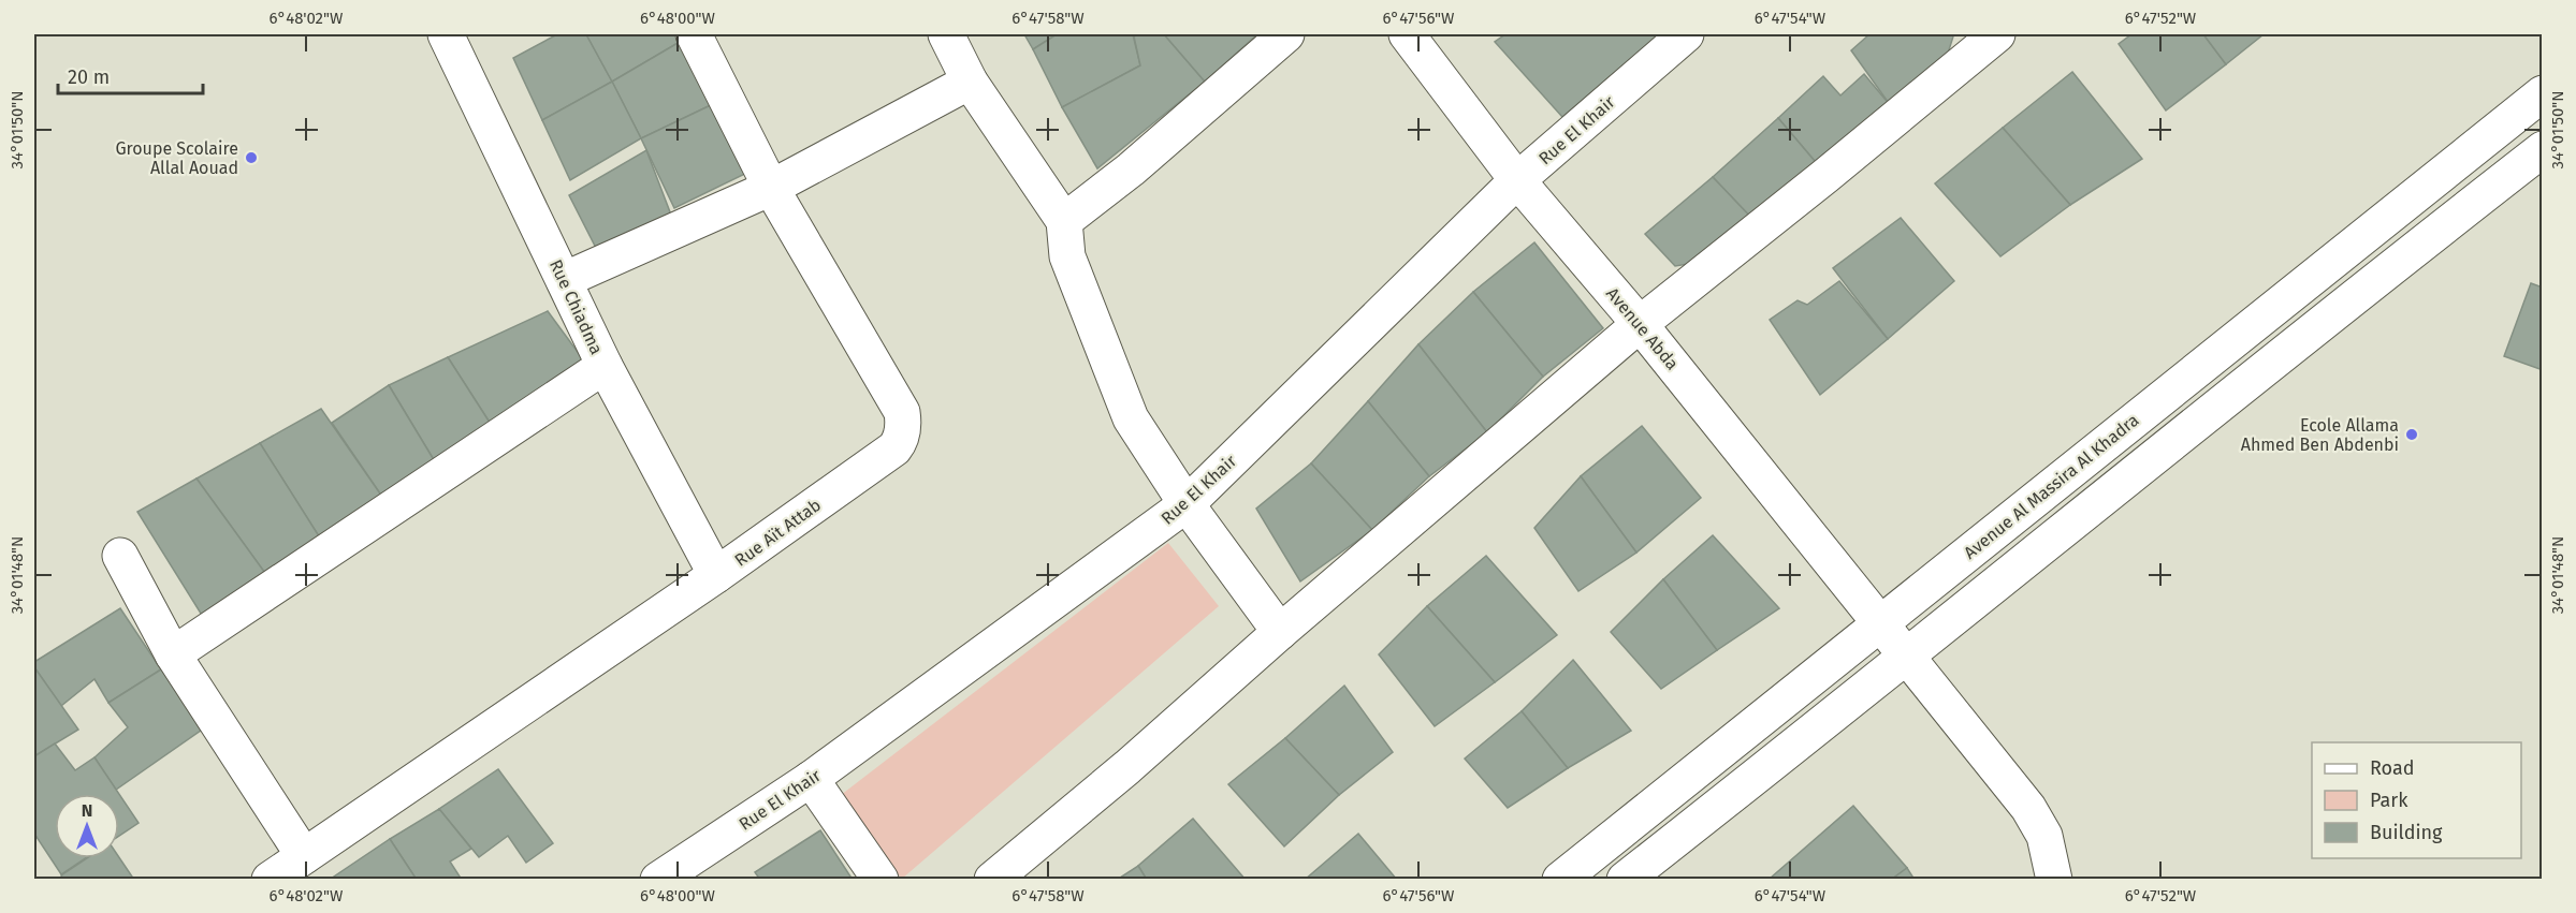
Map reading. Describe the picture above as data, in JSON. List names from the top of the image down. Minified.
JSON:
{"streets":{"street":["Rue El Khair","Rue Chiadma","Avenue Abda","Avenue Al Massira Al Khadra","Rue Aït Attab"]},"crossings":[["Rue El Khair","Avenue Abda"],["Rue Chiadma","Rue Aït Attab"],["Avenue Abda","Avenue Al Massira Al Khadra"]],"places":["Groupe Scolaire Allal Aouad","Ecole Allama Ahmed Ben Abdenbi"],"legend":["Road","Park","Building"],"scale_bar":"20 m","north":"top","coordinates":["6°48'02\"W","6°48'00\"W","6°47'58\"W","6°47'56\"W","6°47'54\"W","6°47'52\"W","34°01'50\"N","34°01'48\"N"]}
